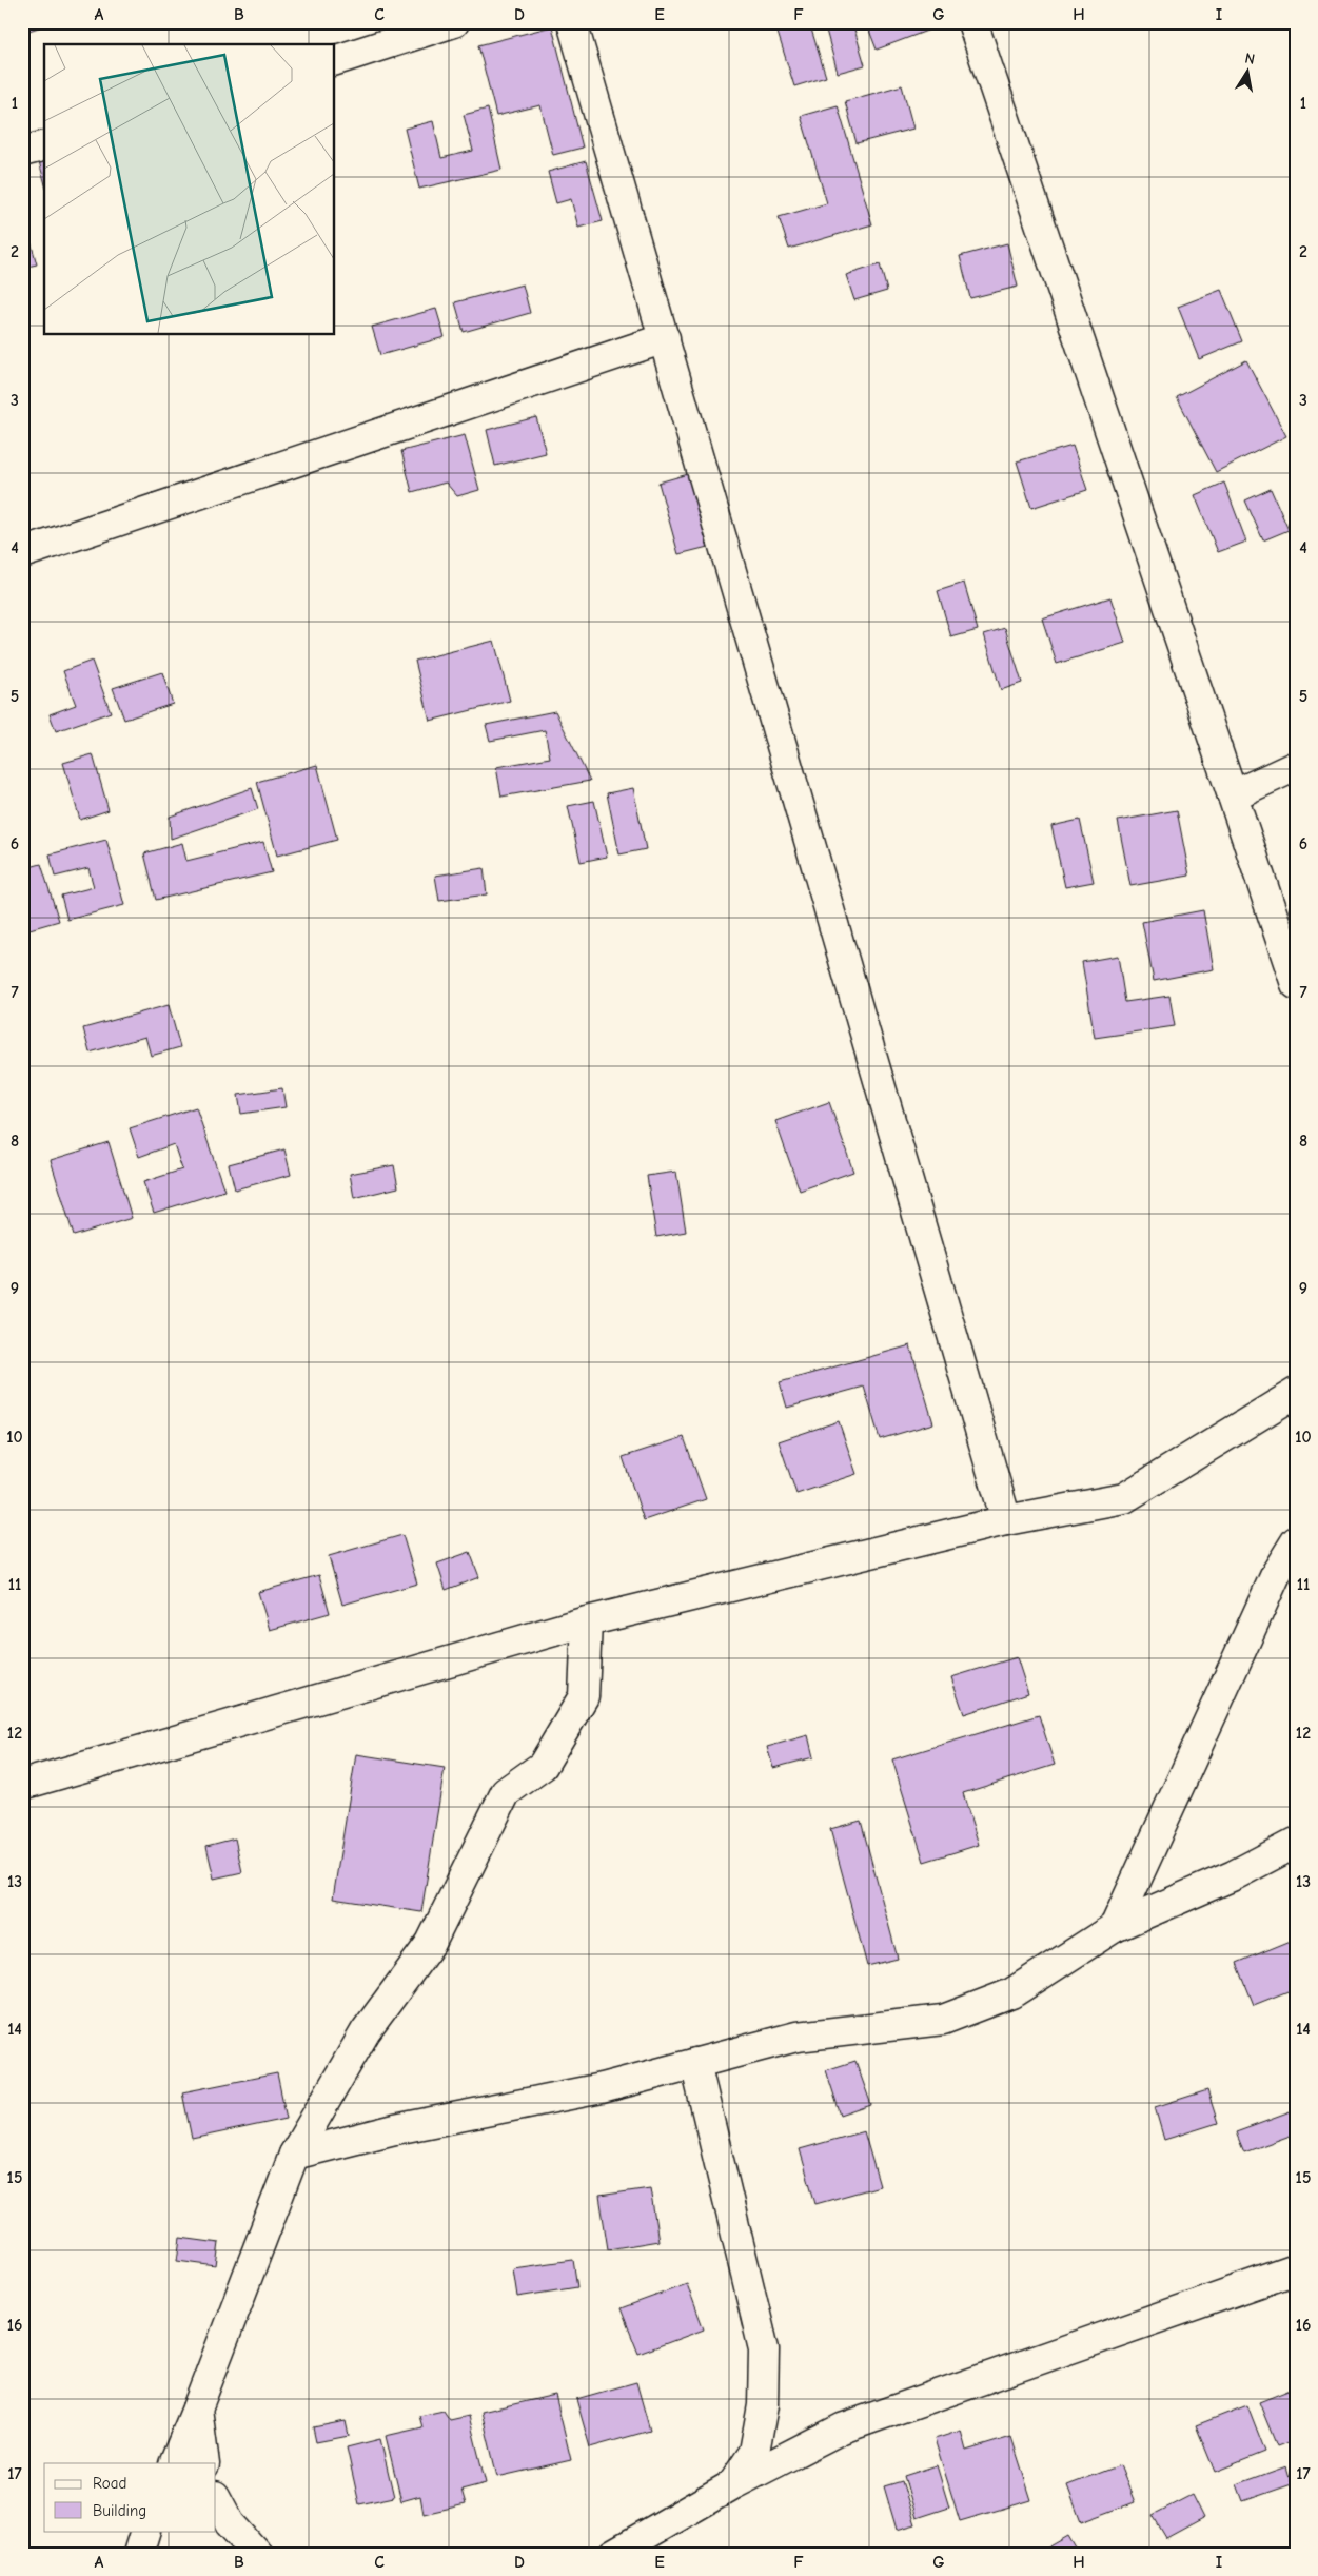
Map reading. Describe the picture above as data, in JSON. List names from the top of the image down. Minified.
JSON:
{"legend":["Road","Building"],"north":"top","grid":{"columns":["A","B","C","D","E","F","G","H","I"],"rows":["1","2","3","4","5","6","7","8","9","10","11","12","13","14","15","16","17"]}}
